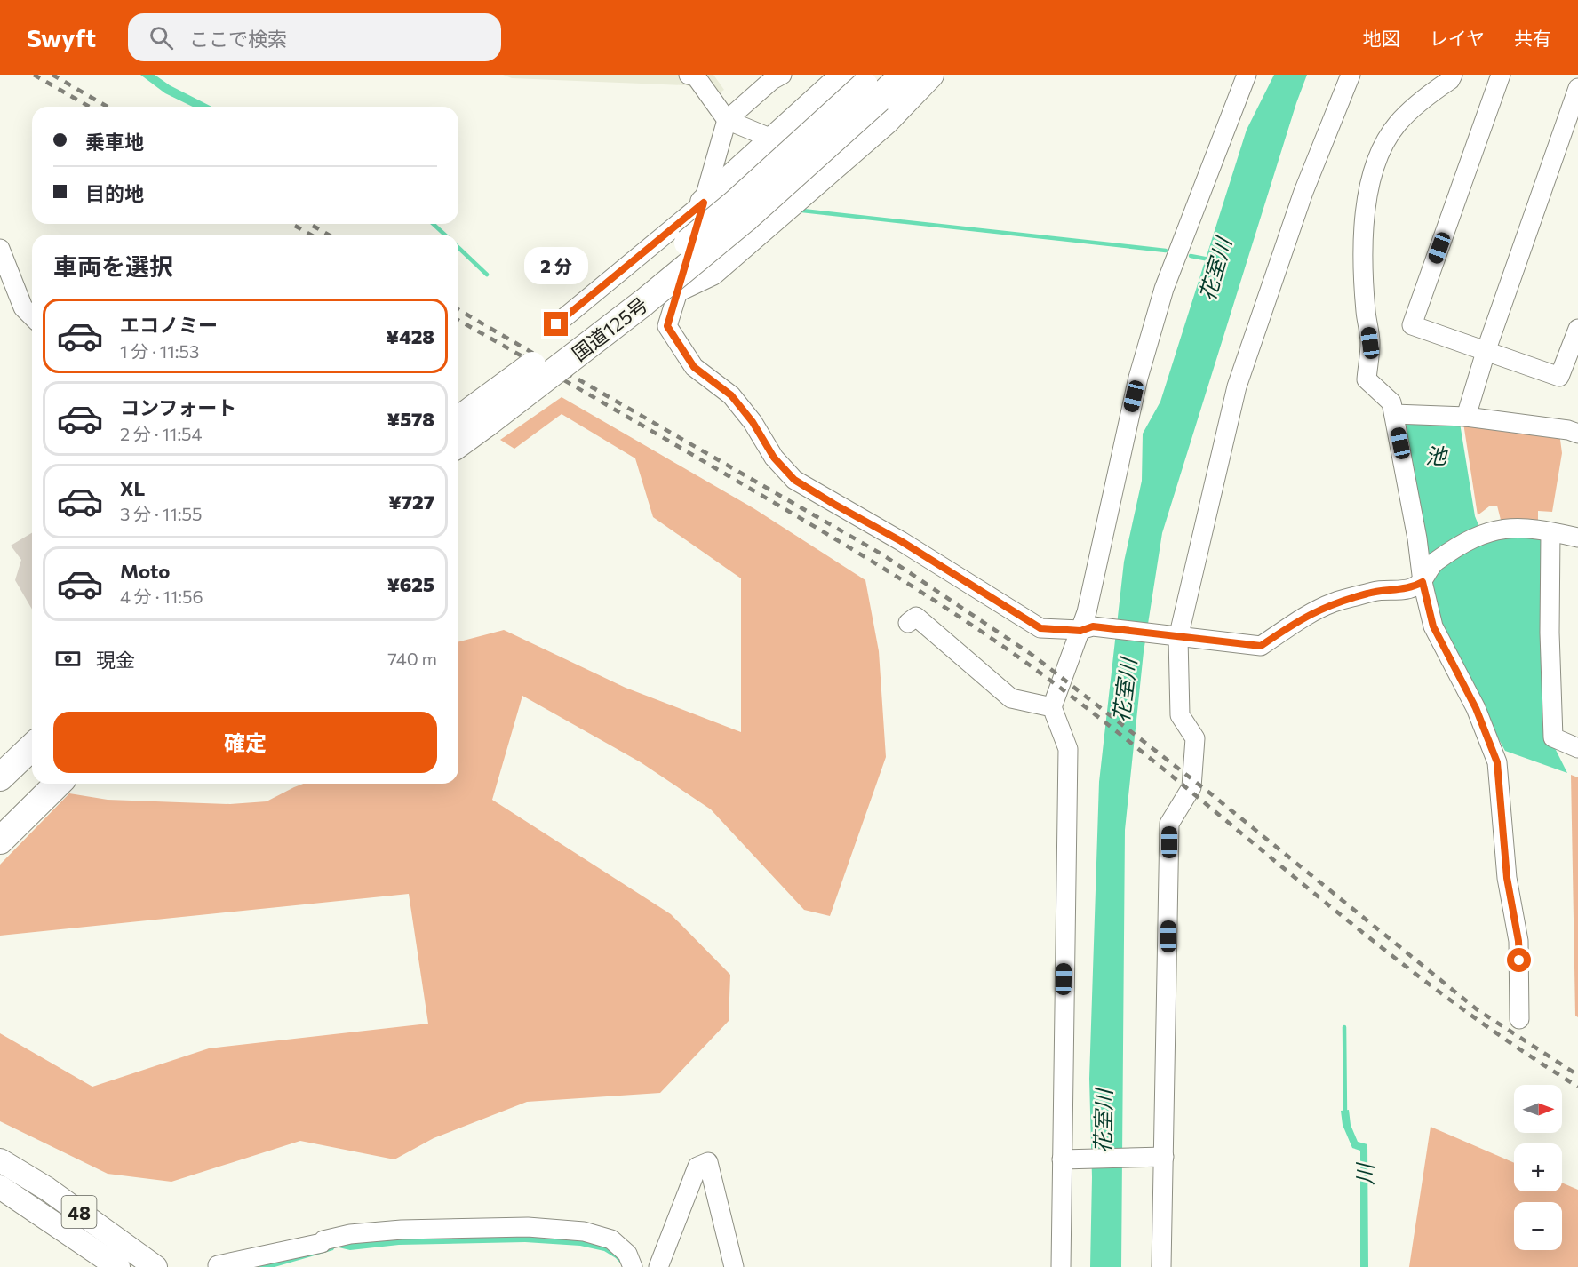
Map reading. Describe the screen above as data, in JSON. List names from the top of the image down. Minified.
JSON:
{"streets":{"highway":["国道125号"],"main road":["48"]},"water":["花室川","池","川"],"north":"right","page":{"header":"Swyft","search":"ここで検索","nav":["地図","レイヤ","共有"],"banner":["乗車地","目的地"],"heading":"車両を選択","bubble":"2 分","list":[{"name":"エコノミー","note":"1 分 · 11:53","value":"¥428"},{"name":"コンフォート","note":"2 分 · 11:54","value":"¥578"},{"name":"XL","note":"3 分 · 11:55","value":"¥727"},{"name":"Moto","note":"4 分 · 11:56","value":"¥625"}],"pay":["現金","740 m"],"buttons":"確定","map_buttons":["+","−"]}}
